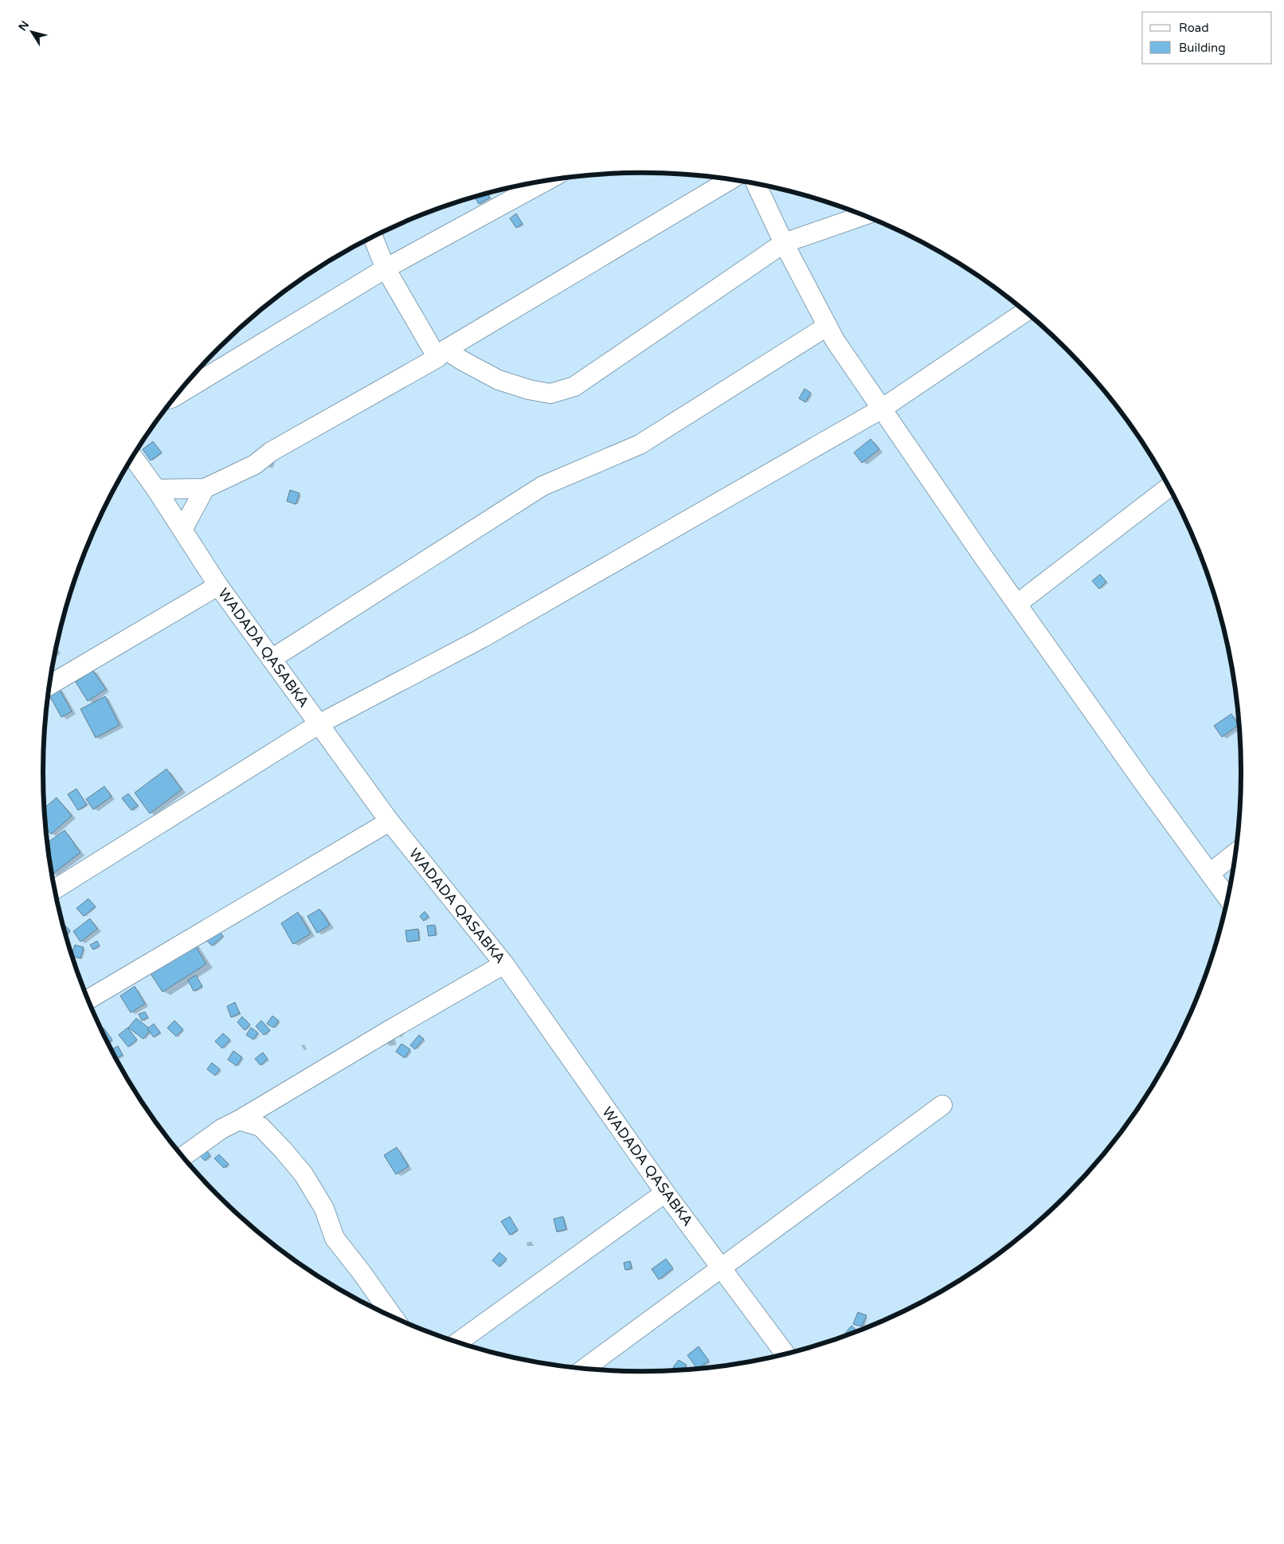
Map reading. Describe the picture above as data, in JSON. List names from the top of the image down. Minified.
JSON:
{"streets":{"street":["WADADA QASABKA"]},"legend":["Road","Building"],"north":"top left"}
